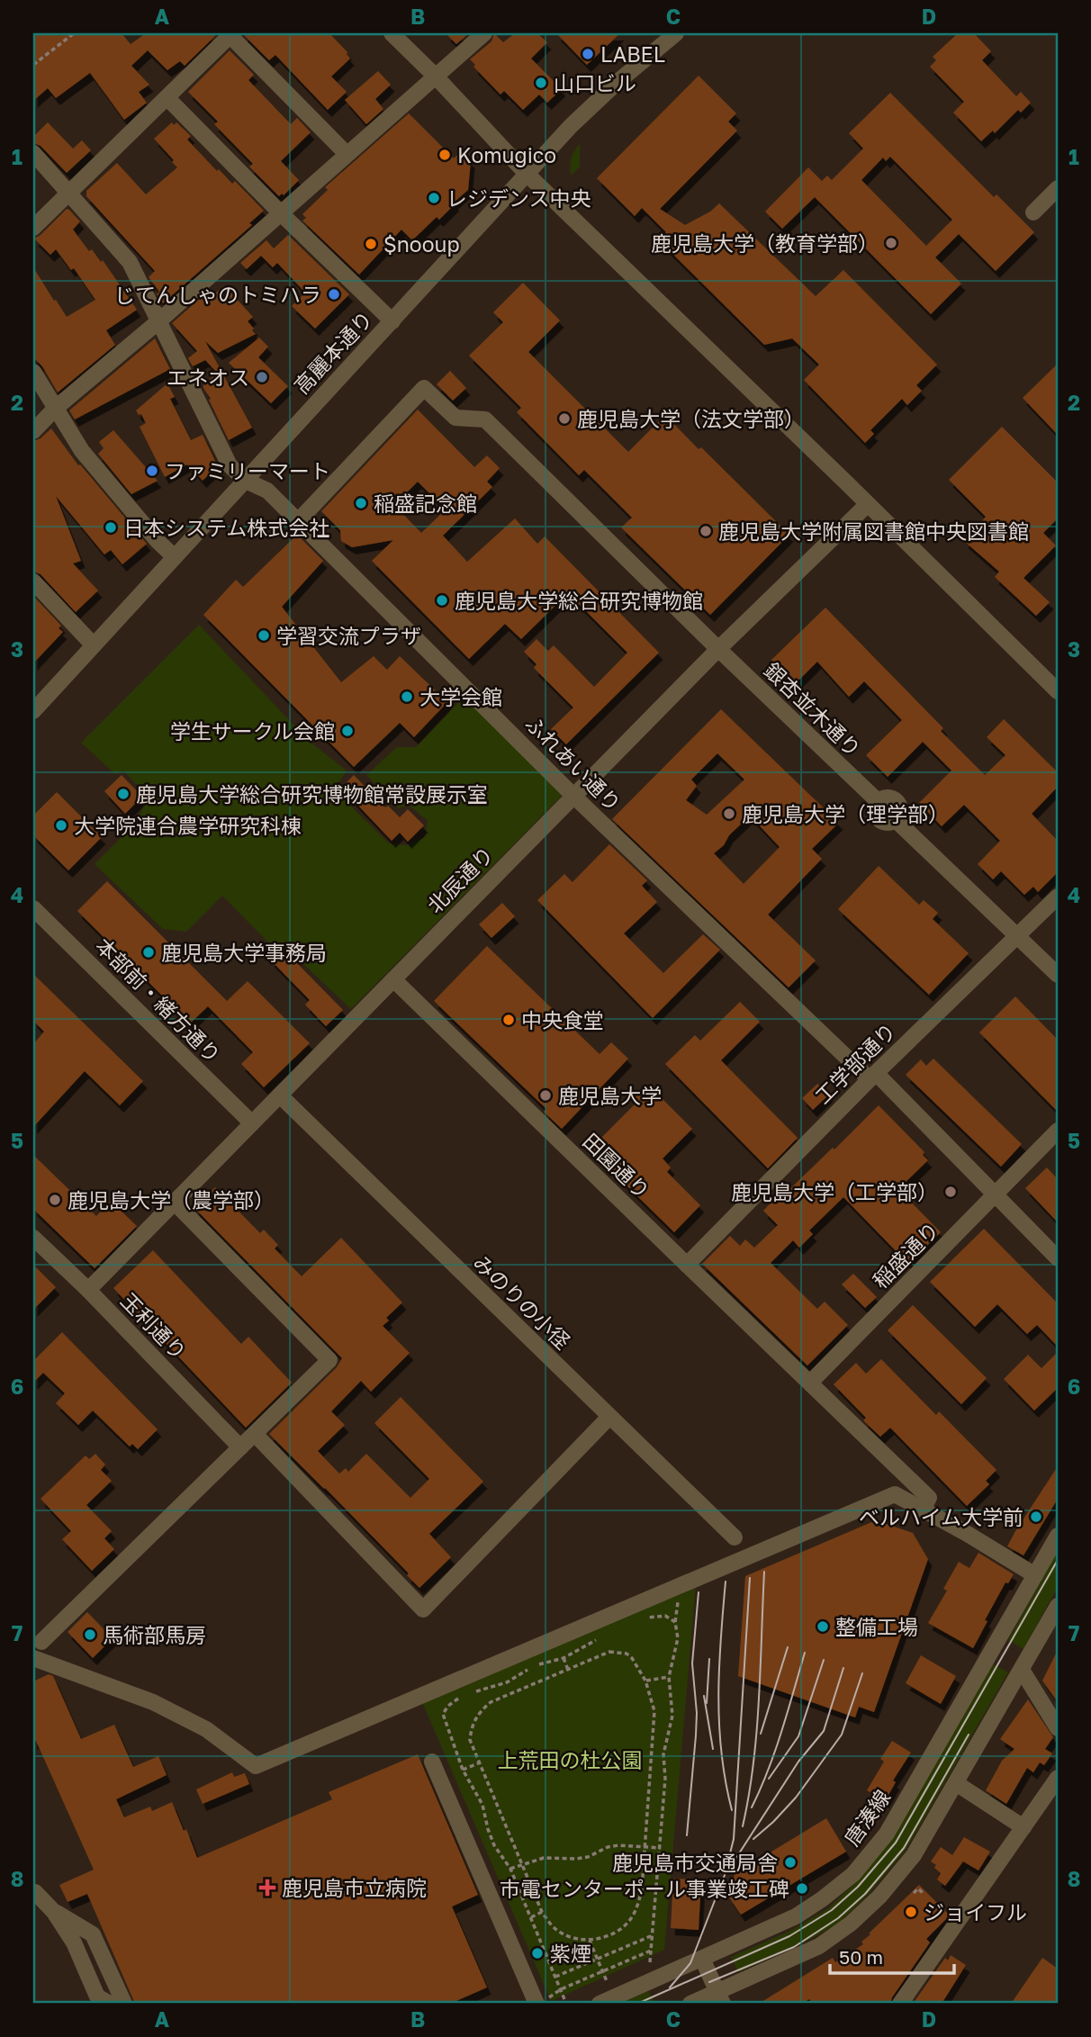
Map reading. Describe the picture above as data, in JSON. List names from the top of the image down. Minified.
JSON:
{"streets":{"street":["高麗本通り","銀杏並木通り","ふれあい通り","北辰通り","本部前・緒方通り","工学部通り","田園通り","稲盛通り","みのりの小径","玉利通り","唐湊線"]},"crossings":[["高麗本通り","ふれあい通り"],["銀杏並木通り","ふれあい通り"],["銀杏並木通り","北辰通り"],["銀杏並木通り","工学部通り"],["ふれあい通り","北辰通り"],["ふれあい通り","工学部通り"],["ふれあい通り","稲盛通り"],["北辰通り","本部前・緒方通り"],["北辰通り","田園通り"],["北辰通り","みのりの小径"],["北辰通り","玉利通り"],["工学部通り","田園通り"],["田園通り","稲盛通り"]],"parks":["上荒田の杜公園"],"places":{"other":["LABEL","山口ビル","Komugico","レジデンス中央","鹿児島大学（教育学部）","$nooup","じてんしゃのトミハラ","エネオス","鹿児島大学（法文学部）","ファミリーマート","稲盛記念館","日本システム株式会社","鹿児島大学附属図書館中央図書館","鹿児島大学総合研究博物館","学習交流プラザ","大学会館","学生サークル会館","鹿児島大学総合研究博物館常設展示室","鹿児島大学（理学部）","大学院連合農学研究科棟","鹿児島大学事務局","中央食堂","鹿児島大学","鹿児島大学（工学部）","鹿児島大学（農学部）","ベルハイム大学前","整備工場","馬術部馬房","鹿児島市交通局舎","市電センターポール事業竣工碑","ジョイフル","紫煙"],"health":["鹿児島市立病院"]},"scale_bar":"50 m","grid":{"columns":["A","B","C","D"],"rows":["1","2","3","4","5","6","7","8"]}}
